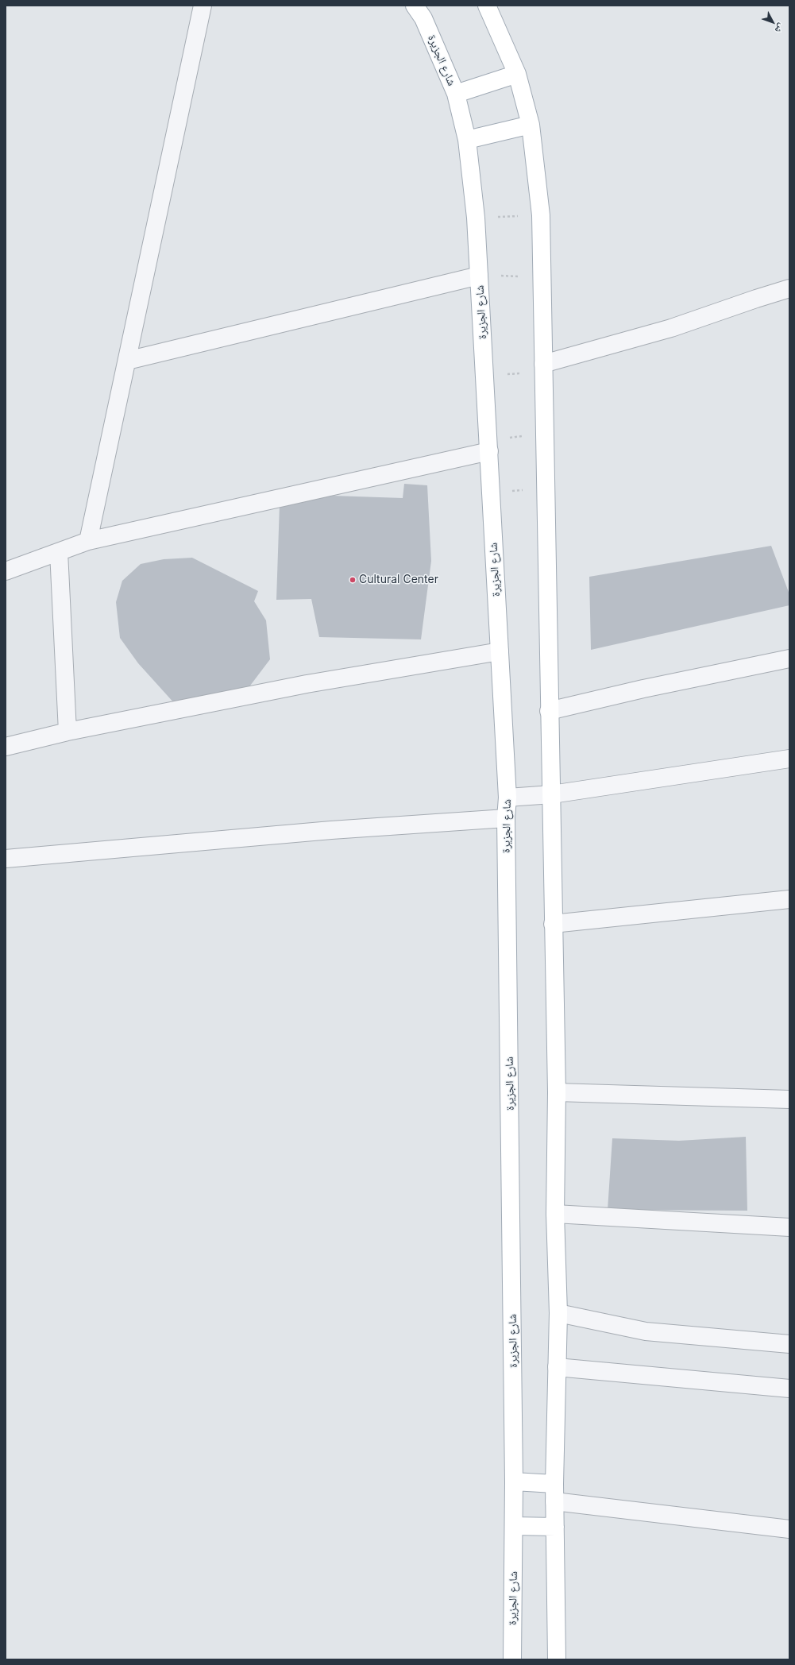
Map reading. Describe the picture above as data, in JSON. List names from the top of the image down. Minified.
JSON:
{"streets":{"main road":["شارع الجزيرة"]},"places":["Cultural Center"],"north":"bottom right"}
